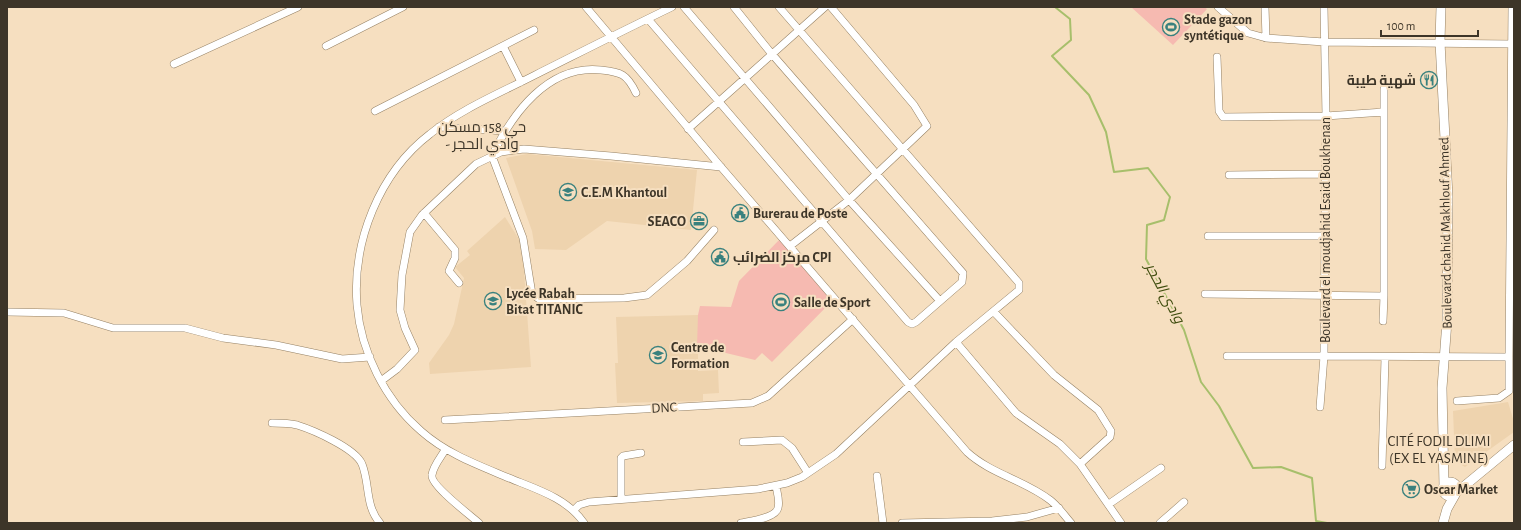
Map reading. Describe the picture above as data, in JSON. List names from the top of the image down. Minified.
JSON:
{"streets":{"main road":["Boulevard chahid Makhlouf Ahmed"],"street":["Boulevard el moudjahid Esaid Boukhenan","DNC"]},"crossings":[["Boulevard el moudjahid Esaid Boukhenan","Boulevard chahid Makhlouf Ahmed"]],"districts":["حي 158 مسكن - وادي الحجر","CITÉ FODIL DLIMI (EX EL YASMINE)"],"water":["وادي الحجر"],"places":{"sports":["Stade gazon syntétique","Salle de Sport"],"restaurant":["شهية طيبة"],"school or university":["C.E.M Khantoul","Lycée Rabah Bitat TITANIC","Centre de Formation"],"public building":["Burerau de Poste","مركز الضرائب CPI"],"office":["SEACO"],"supermarket":["Oscar Market"]},"scale_bar":"100 m"}
